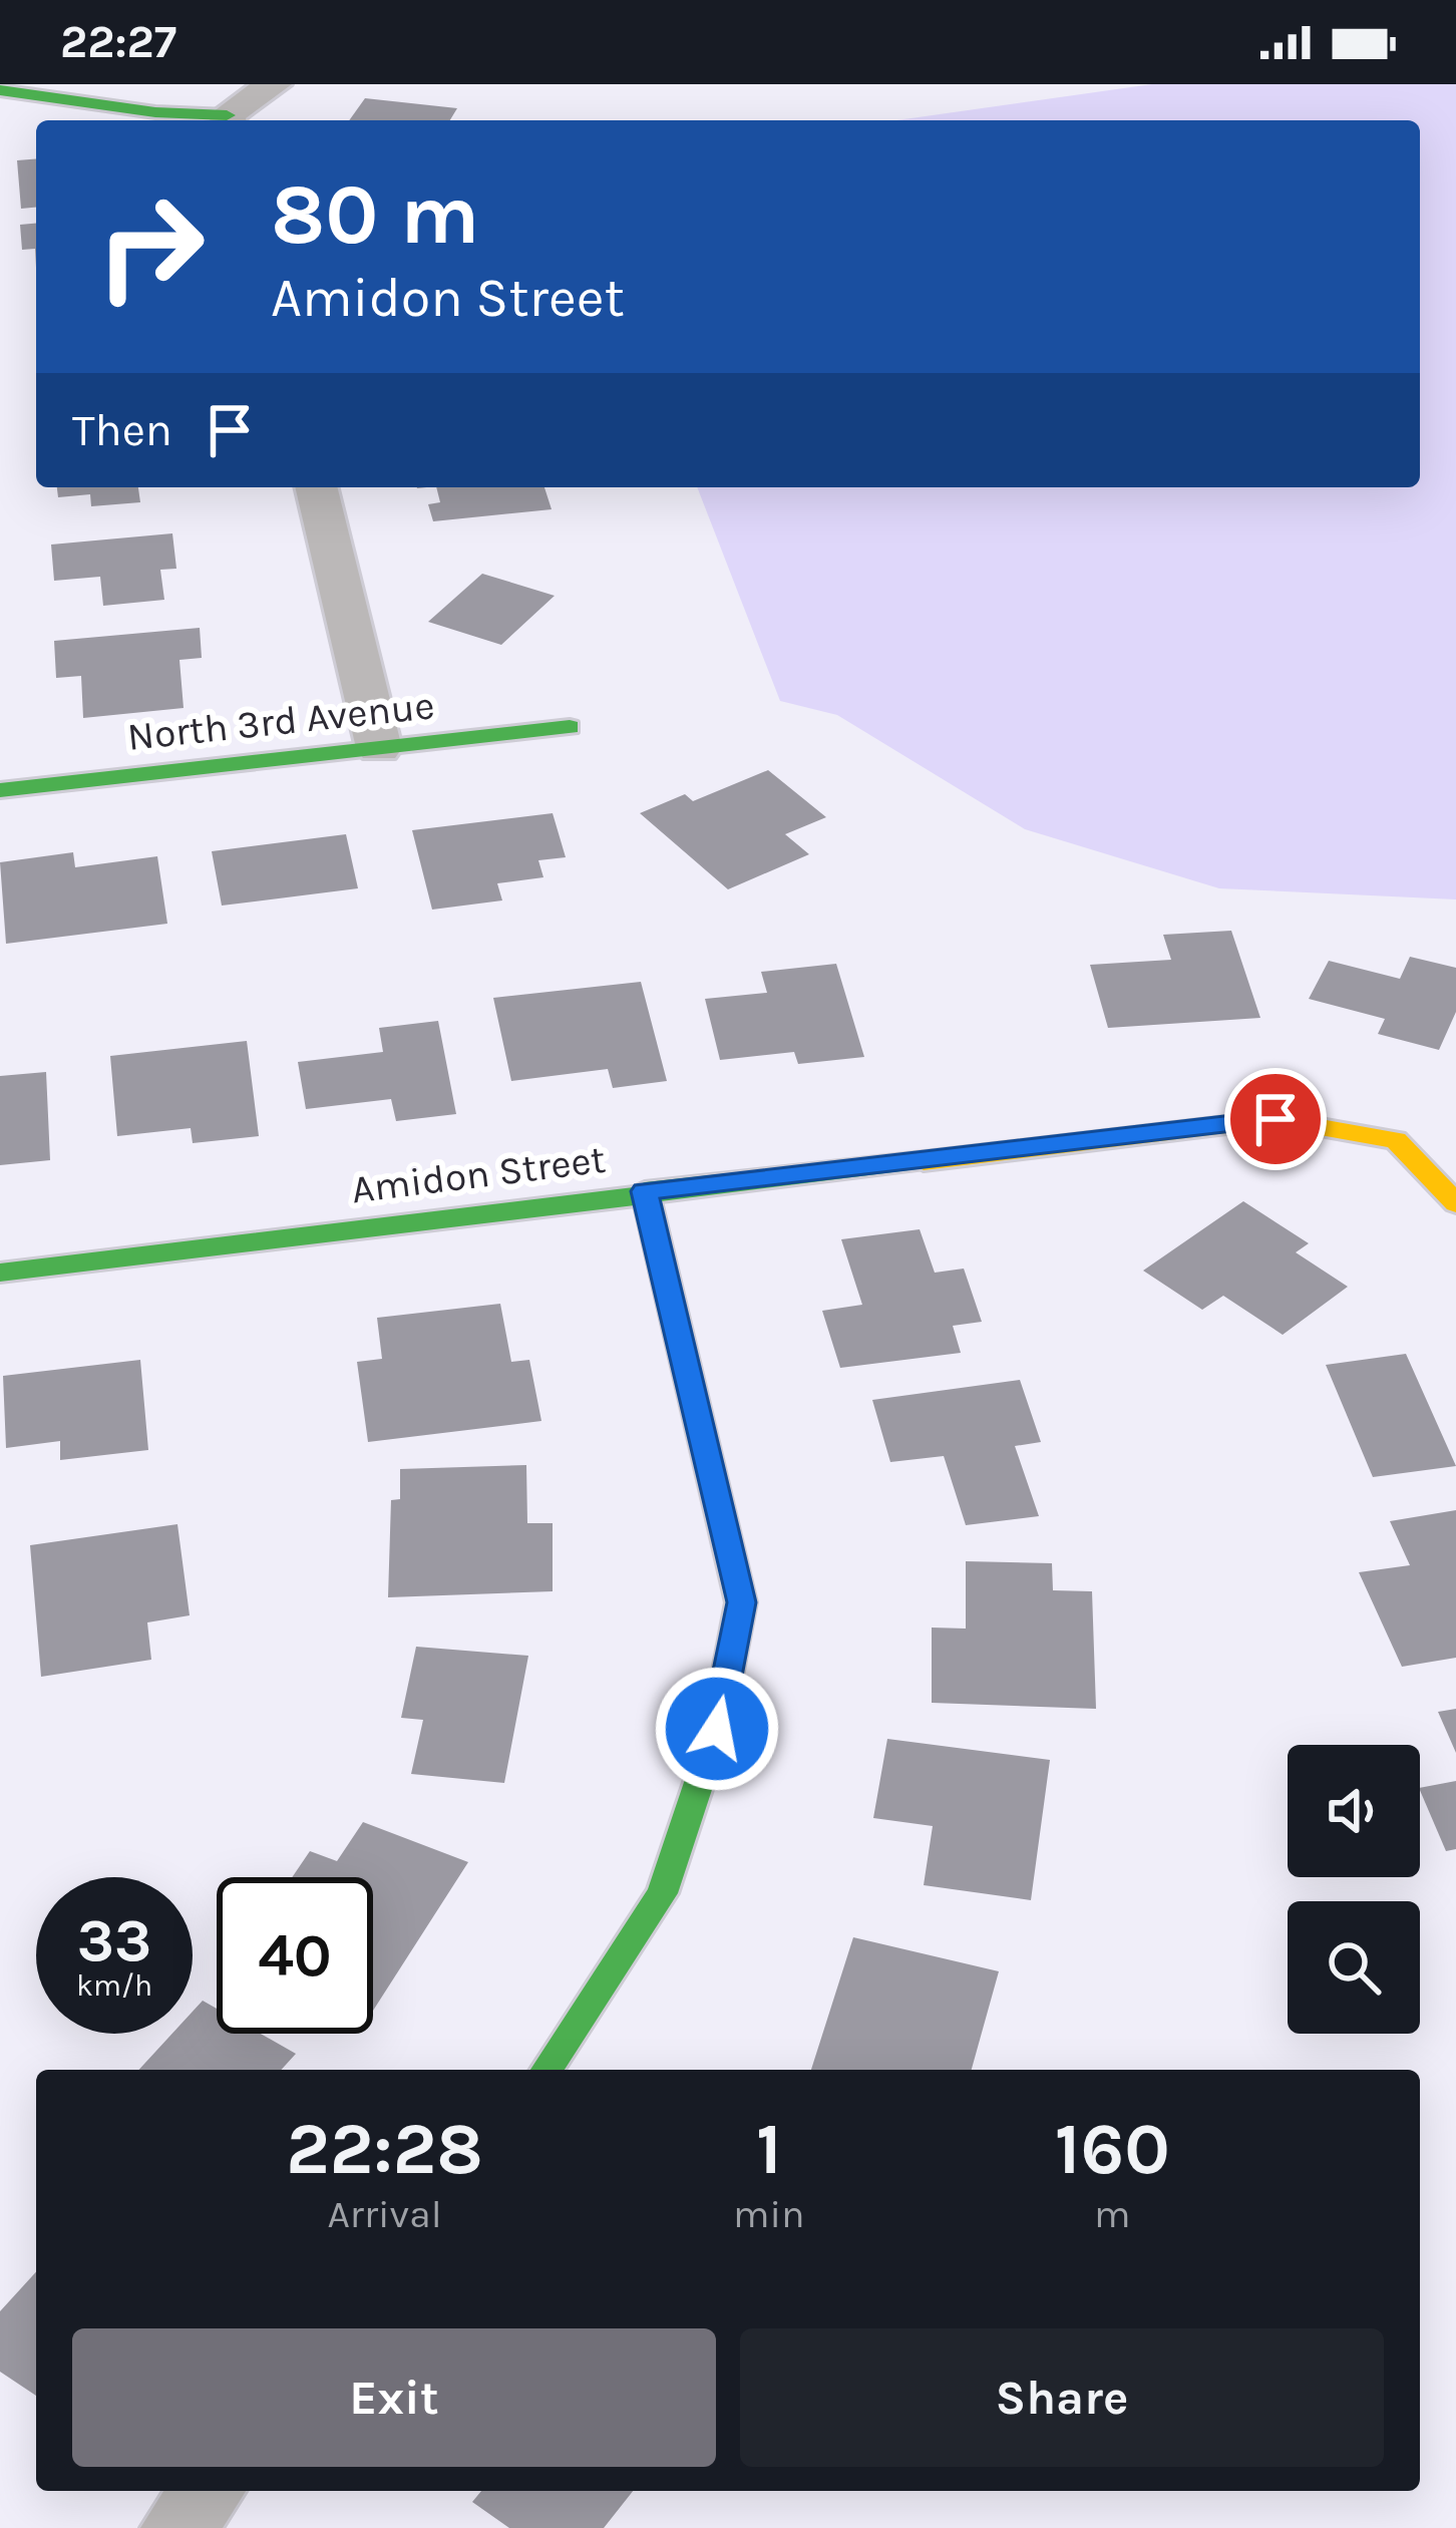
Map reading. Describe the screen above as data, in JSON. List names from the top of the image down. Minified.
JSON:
{"streets":{"street":["North 3rd Avenue","Amidon Street"]},"page":{"status":"22:27","turn":["80 m","Amidon Street"],"then":"Then","speed":"33 km/h","limit":"40","eta":["22:28","Arrival","1","min","160","m"],"buttons":["Exit","Share"]}}
